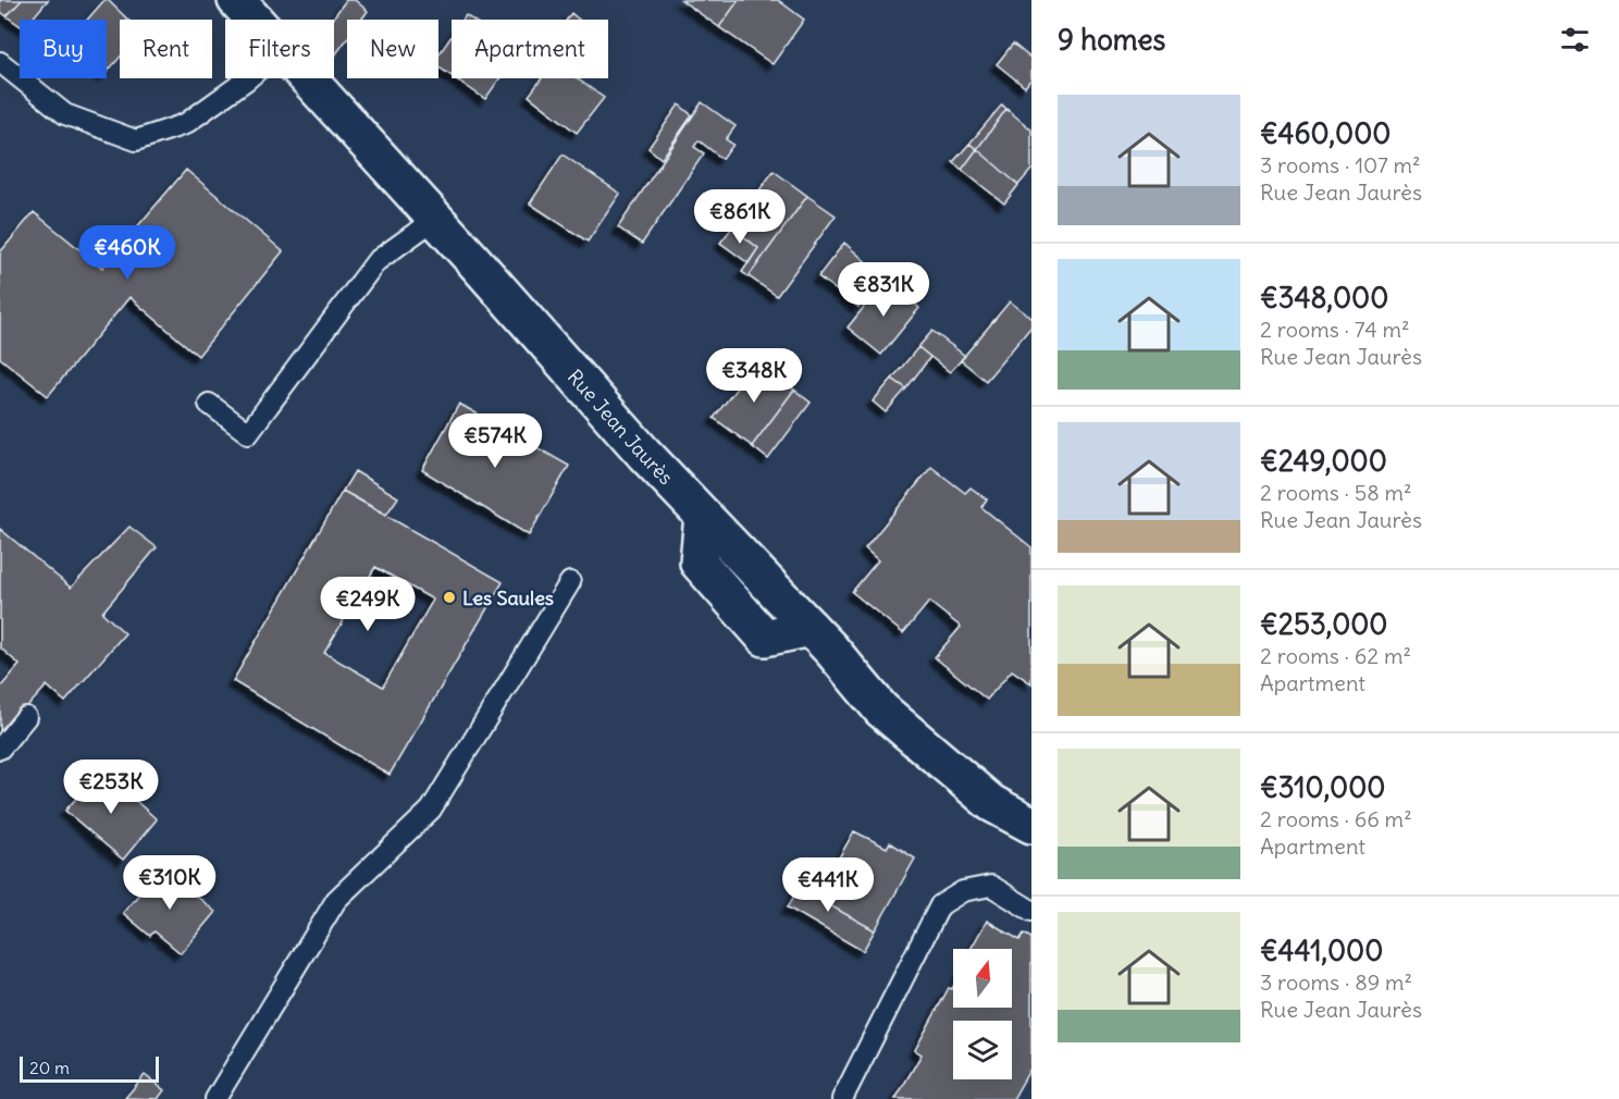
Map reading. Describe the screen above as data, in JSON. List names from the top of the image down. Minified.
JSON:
{"streets":{"main road":["Rue Jean Jaurès"]},"places":["Les Saules"],"scale_bar":"20 m","north":"top","page":{"heading":"9 homes","chip":["Buy","Rent","Filters","New","Apartment"],"list":[{"name":"€460,000","note":"3 rooms · 107 m² · Rue Jean Jaurès"},{"name":"€348,000","note":"2 rooms · 74 m² · Rue Jean Jaurès"},{"name":"€249,000","note":"2 rooms · 58 m² · Rue Jean Jaurès"},{"name":"€253,000","note":"2 rooms · 62 m² · Apartment"},{"name":"€310,000","note":"2 rooms · 66 m² · Apartment"},{"name":"€441,000","note":"3 rooms · 89 m² · Rue Jean Jaurès"}],"price":["€861K","€460K","€831K","€348K","€574K","€249K","€253K","€310K","€441K"],"scale":"20 m"}}
